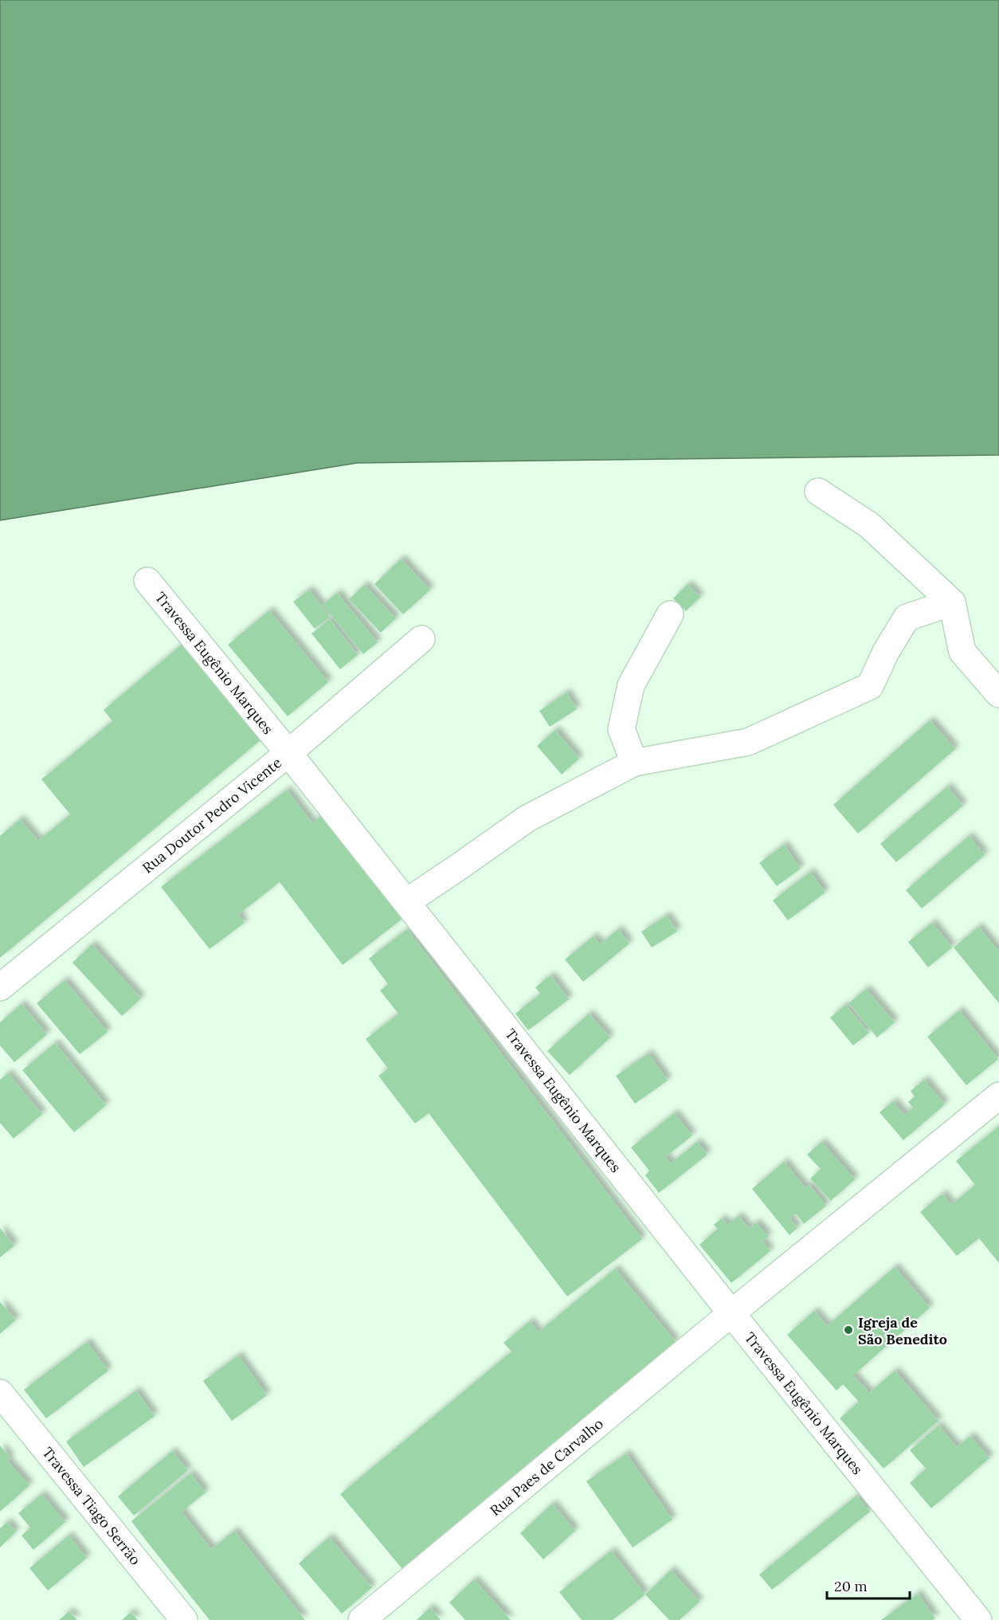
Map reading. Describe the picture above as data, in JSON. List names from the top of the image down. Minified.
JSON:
{"streets":{"street":["Travessa Eugênio Marques","Rua Doutor Pedro Vicente","Rua Paes de Carvalho","Travessa Tiago Serrão"]},"crossings":[["Travessa Eugênio Marques","Rua Doutor Pedro Vicente"],["Travessa Eugênio Marques","Rua Paes de Carvalho"]],"places":["Igreja de São Benedito"],"scale_bar":"20 m"}
